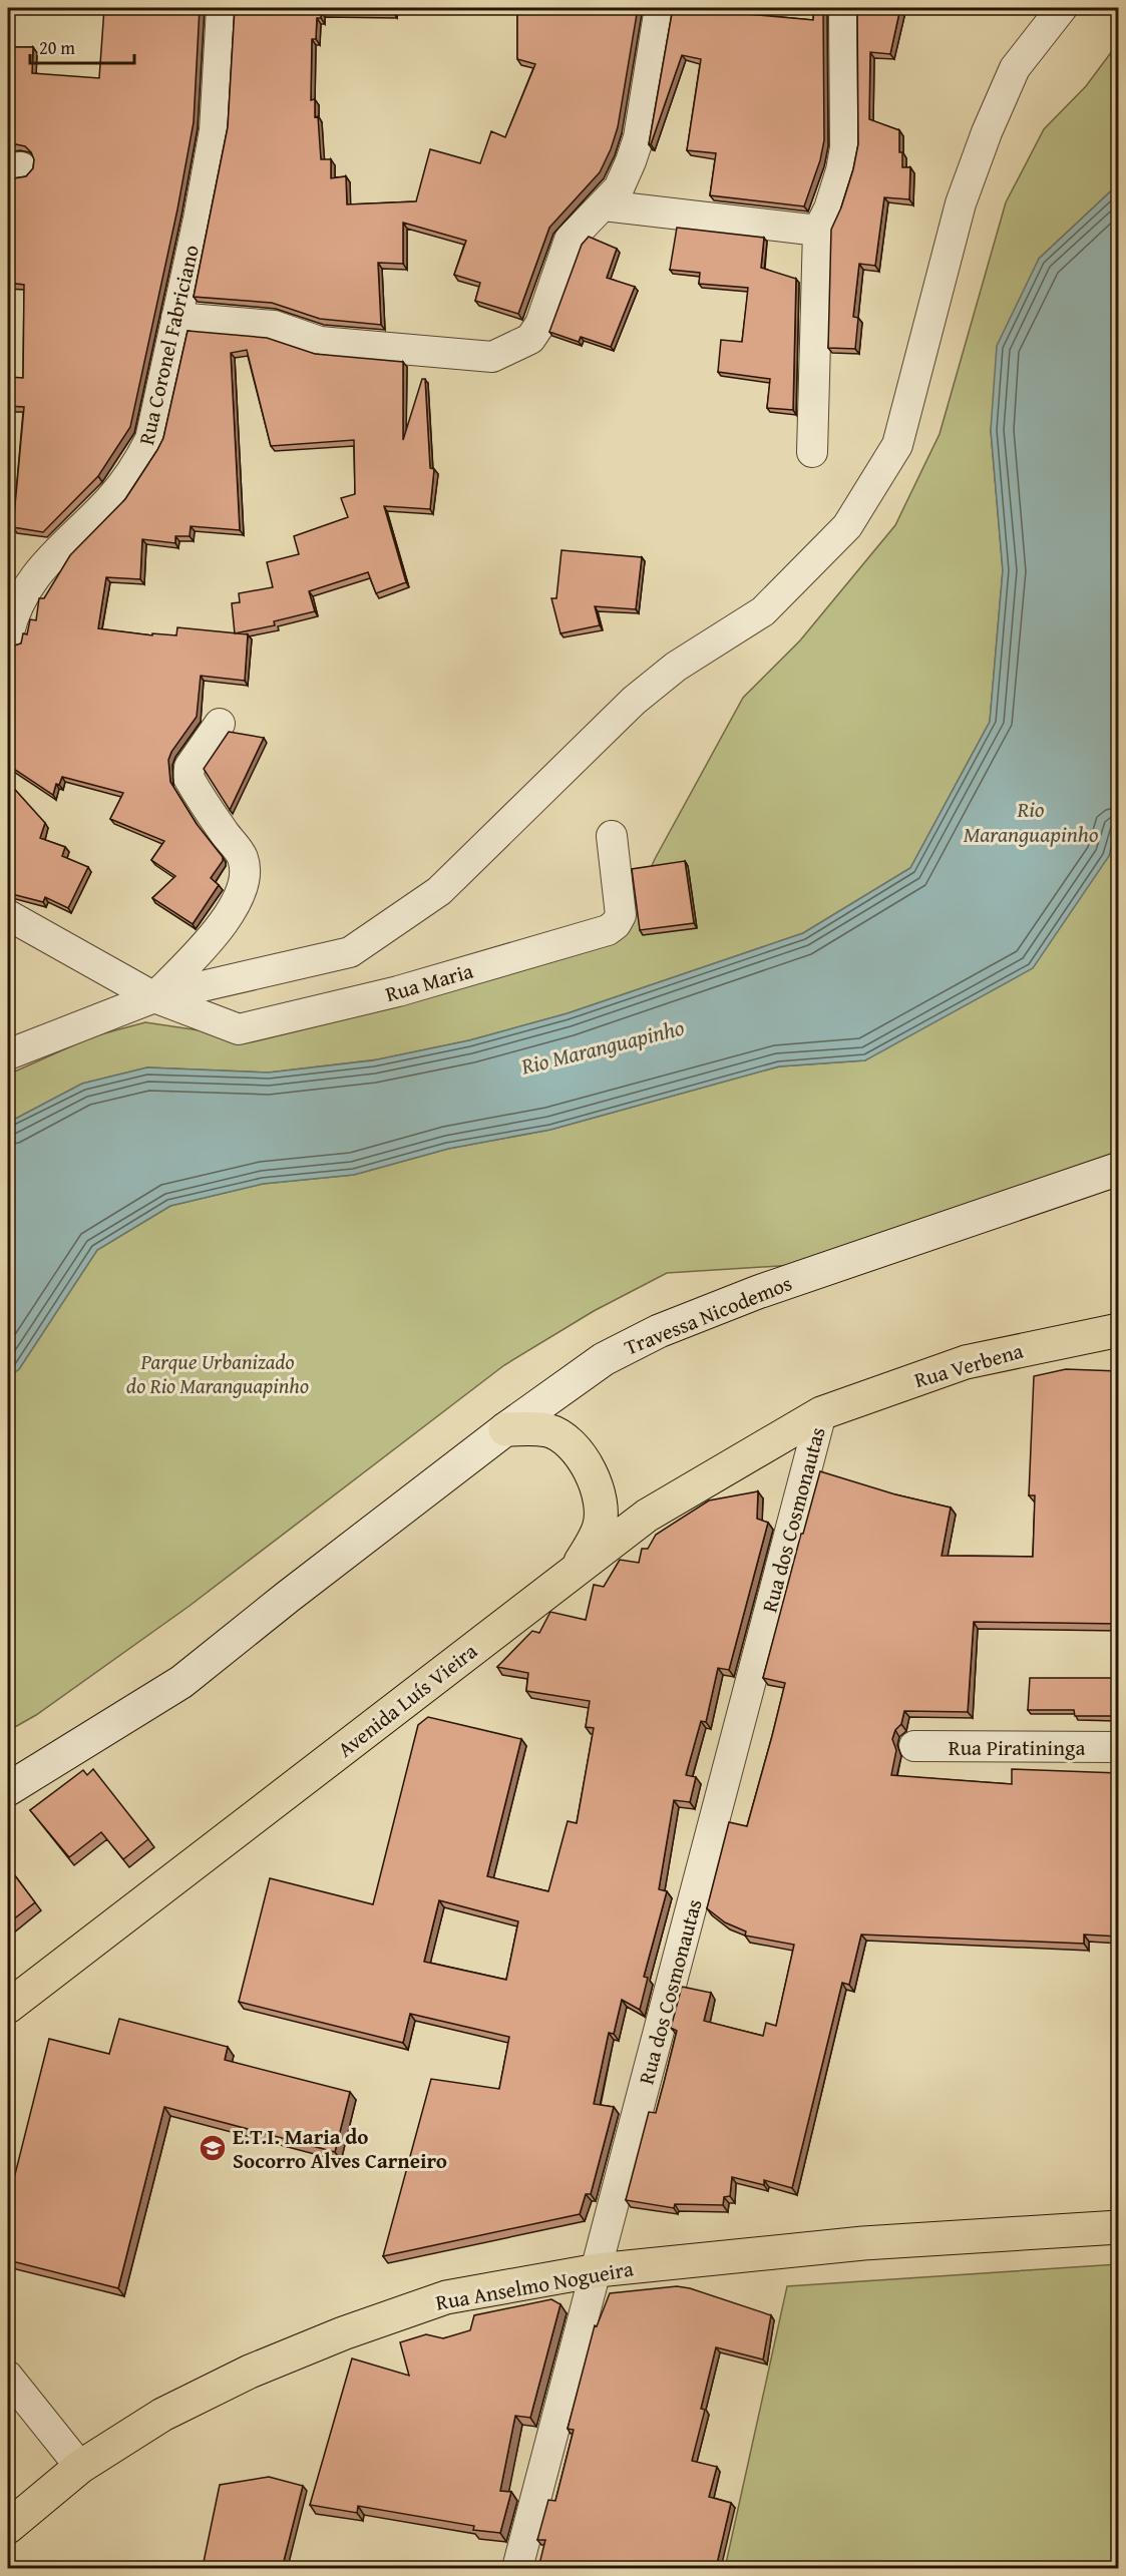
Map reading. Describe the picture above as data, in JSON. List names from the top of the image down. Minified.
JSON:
{"streets":{"main road":["Travessa Nicodemos","Rua Verbena","Avenida Luís Vieira","Rua Anselmo Nogueira"],"street":["Rua Coronel Fabriciano","Rua Maria","Rua dos Cosmonautas","Rua Piratininga"]},"crossings":[["Rua Verbena","Rua dos Cosmonautas"],["Rua Verbena","Avenida Luís Vieira"],["Rua dos Cosmonautas","Avenida Luís Vieira"],["Rua dos Cosmonautas","Rua Anselmo Nogueira"]],"water":["Rio Maranguapinho"],"parks":["Parque Urbanizado do Rio Maranguapinho"],"places":{"school or university":["E.T.I. Maria do Socorro Alves Carneiro"]},"scale_bar":"20 m"}
